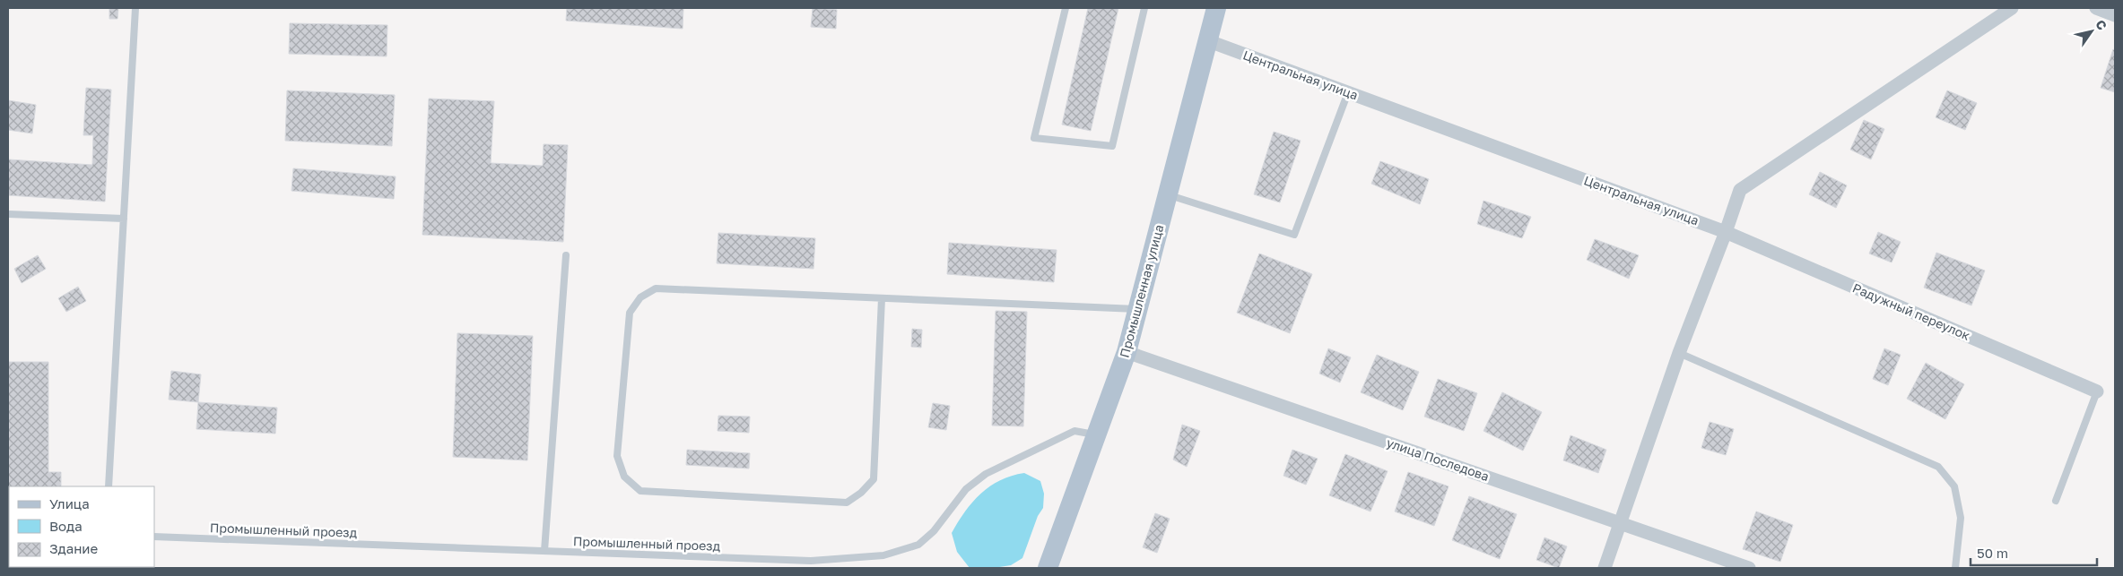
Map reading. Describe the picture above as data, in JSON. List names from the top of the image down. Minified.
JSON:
{"streets":{"main road":["Промышленная улица"],"street":["Центральная улица","Радужный переулок","улица Последова"],"lane":["Промышленный проезд"]},"crossings":[["Центральная улица","Промышленная улица"],["Центральная улица","Радужный переулок"],["Промышленная улица","улица Последова"],["Промышленная улица","Промышленный проезд"]],"legend":["Улица","Вода","Здание"],"scale_bar":"50 m","north":"top right"}
